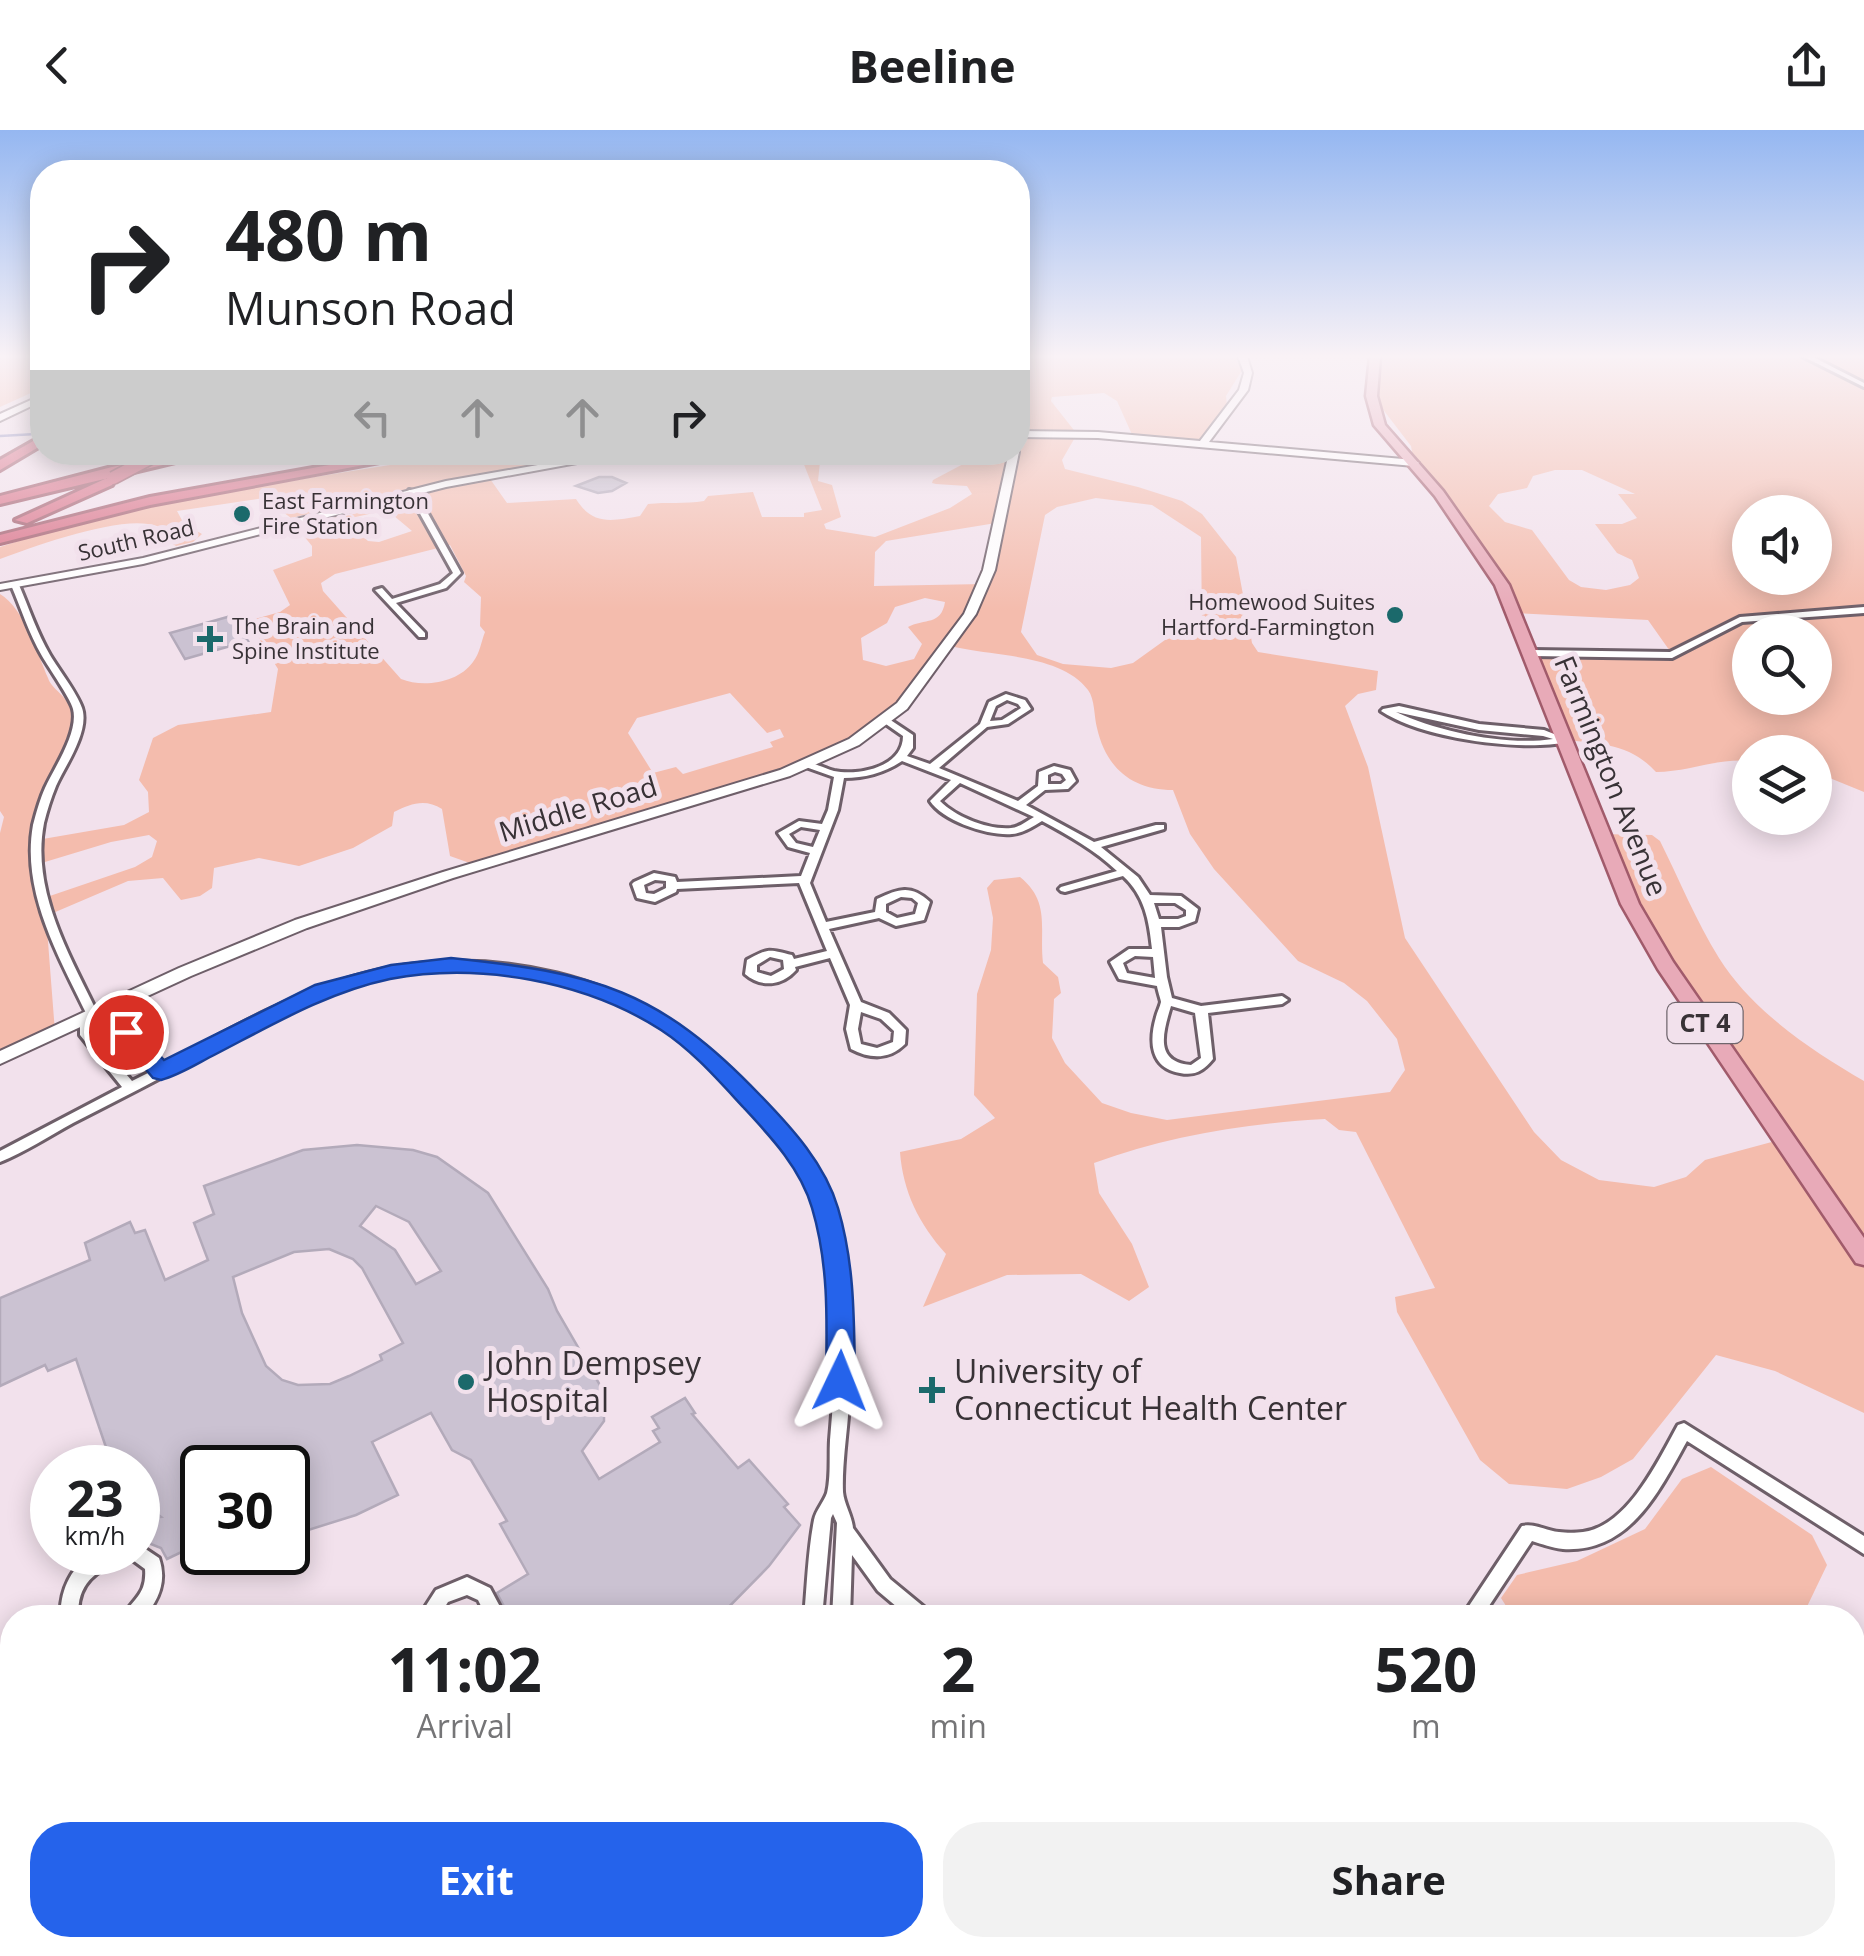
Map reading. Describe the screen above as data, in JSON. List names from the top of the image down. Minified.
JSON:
{"streets":{"main road":["South Road","Farmington Avenue","Middle Road","CT 4"]},"places":{"other":["East Farmington Fire Station","Homewood Suites Hartford-Farmington","John Dempsey Hospital"],"health":["The Brain and Spine Institute","University of Connecticut Health Center"]},"page":{"header":"Beeline","turn":["480 m","Munson Road"],"speed":"23 km/h","limit":"30","eta":["11:02","Arrival","2","min","520","m"],"buttons":["Exit","Share"]}}
